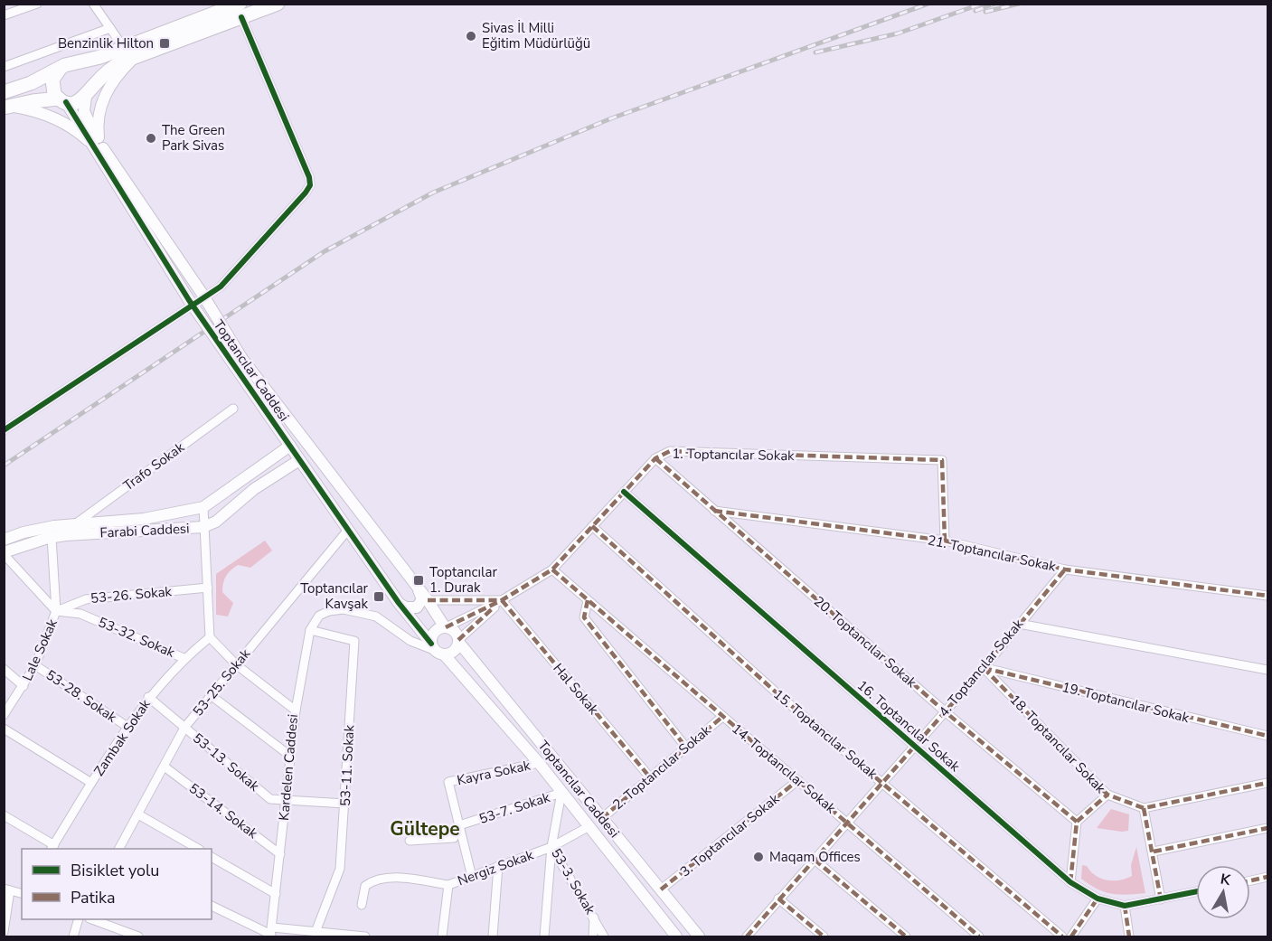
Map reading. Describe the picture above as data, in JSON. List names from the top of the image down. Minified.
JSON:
{"streets":{"street":["Toptancılar Caddesi","1. Toptancılar Sokak","Trafo Sokak","Farabi Caddesi","21. Toptancılar Sokak","53-26. Sokak","53-32. Sokak","20. Toptancılar Sokak","Lale Sokak","4. Toptancılar Sokak","53-25. Sokak","Hal Sokak","53-28. Sokak","19. Toptancılar Sokak","16. Toptancılar Sokak","15. Toptancılar Sokak","Zambak Sokak","18. Toptancılar Sokak","53-13. Sokak","53-11. Sokak","Kardelen Caddesi","2. Toptancılar Sokak","14. Toptancılar Sokak","Kayra Sokak","53-7. Sokak","53-14. Sokak","3. Toptancılar Sokak","Nergiz Sokak","53-3. Sokak"]},"crossings":[["Toptancılar Caddesi","1. Toptancılar Sokak"],["Toptancılar Caddesi","Farabi Caddesi"],["Toptancılar Caddesi","53-25. Sokak"],["Toptancılar Caddesi","2. Toptancılar Sokak"],["Toptancılar Caddesi","Kayra Sokak"],["Toptancılar Caddesi","53-7. Sokak"],["Toptancılar Caddesi","3. Toptancılar Sokak"],["Toptancılar Caddesi","Nergiz Sokak"],["Toptancılar Caddesi","53-3. Sokak"],["1. Toptancılar Sokak","21. Toptancılar Sokak"],["1. Toptancılar Sokak","20. Toptancılar Sokak"],["1. Toptancılar Sokak","Hal Sokak"],["1. Toptancılar Sokak","16. Toptancılar Sokak"],["1. Toptancılar Sokak","15. Toptancılar Sokak"],["1. Toptancılar Sokak","14. Toptancılar Sokak"],["Trafo Sokak","Farabi Caddesi"],["21. Toptancılar Sokak","20. Toptancılar Sokak"],["21. Toptancılar Sokak","4. Toptancılar Sokak"],["53-26. Sokak","53-32. Sokak"],["53-26. Sokak","Lale Sokak"],["53-32. Sokak","Lale Sokak"],["53-32. Sokak","Zambak Sokak"],["20. Toptancılar Sokak","4. Toptancılar Sokak"],["20. Toptancılar Sokak","16. Toptancılar Sokak"],["20. Toptancılar Sokak","18. Toptancılar Sokak"],["Lale Sokak","53-28. Sokak"],["4. Toptancılar Sokak","19. Toptancılar Sokak"],["4. Toptancılar Sokak","16. Toptancılar Sokak"],["4. Toptancılar Sokak","15. Toptancılar Sokak"],["4. Toptancılar Sokak","18. Toptancılar Sokak"],["4. Toptancılar Sokak","14. Toptancılar Sokak"],["53-25. Sokak","53-13. Sokak"],["53-25. Sokak","Kardelen Caddesi"],["53-25. Sokak","53-14. Sokak"],["Hal Sokak","2. Toptancılar Sokak"],["53-28. Sokak","Zambak Sokak"],["19. Toptancılar Sokak","18. Toptancılar Sokak"],["16. Toptancılar Sokak","18. Toptancılar Sokak"],["Zambak Sokak","53-13. Sokak"],["Zambak Sokak","Kardelen Caddesi"],["53-13. Sokak","53-11. Sokak"],["53-13. Sokak","Kardelen Caddesi"],["Kardelen Caddesi","53-14. Sokak"],["2. Toptancılar Sokak","14. Toptancılar Sokak"],["14. Toptancılar Sokak","3. Toptancılar Sokak"],["Kayra Sokak","53-7. Sokak"],["Kayra Sokak","Nergiz Sokak"],["53-7. Sokak","53-3. Sokak"],["Nergiz Sokak","53-3. Sokak"]],"districts":["Gültepe"],"places":{"other":["Sivas İl Milli Eğitim Müdürlüğü","The Green Park Sivas","Maqam Offices"],"transit":["Benzinlik Hilton","Toptancılar 1. Durak","Toptancılar Kavşak"]},"legend":["Bisiklet yolu","Patika"],"north":"top"}
